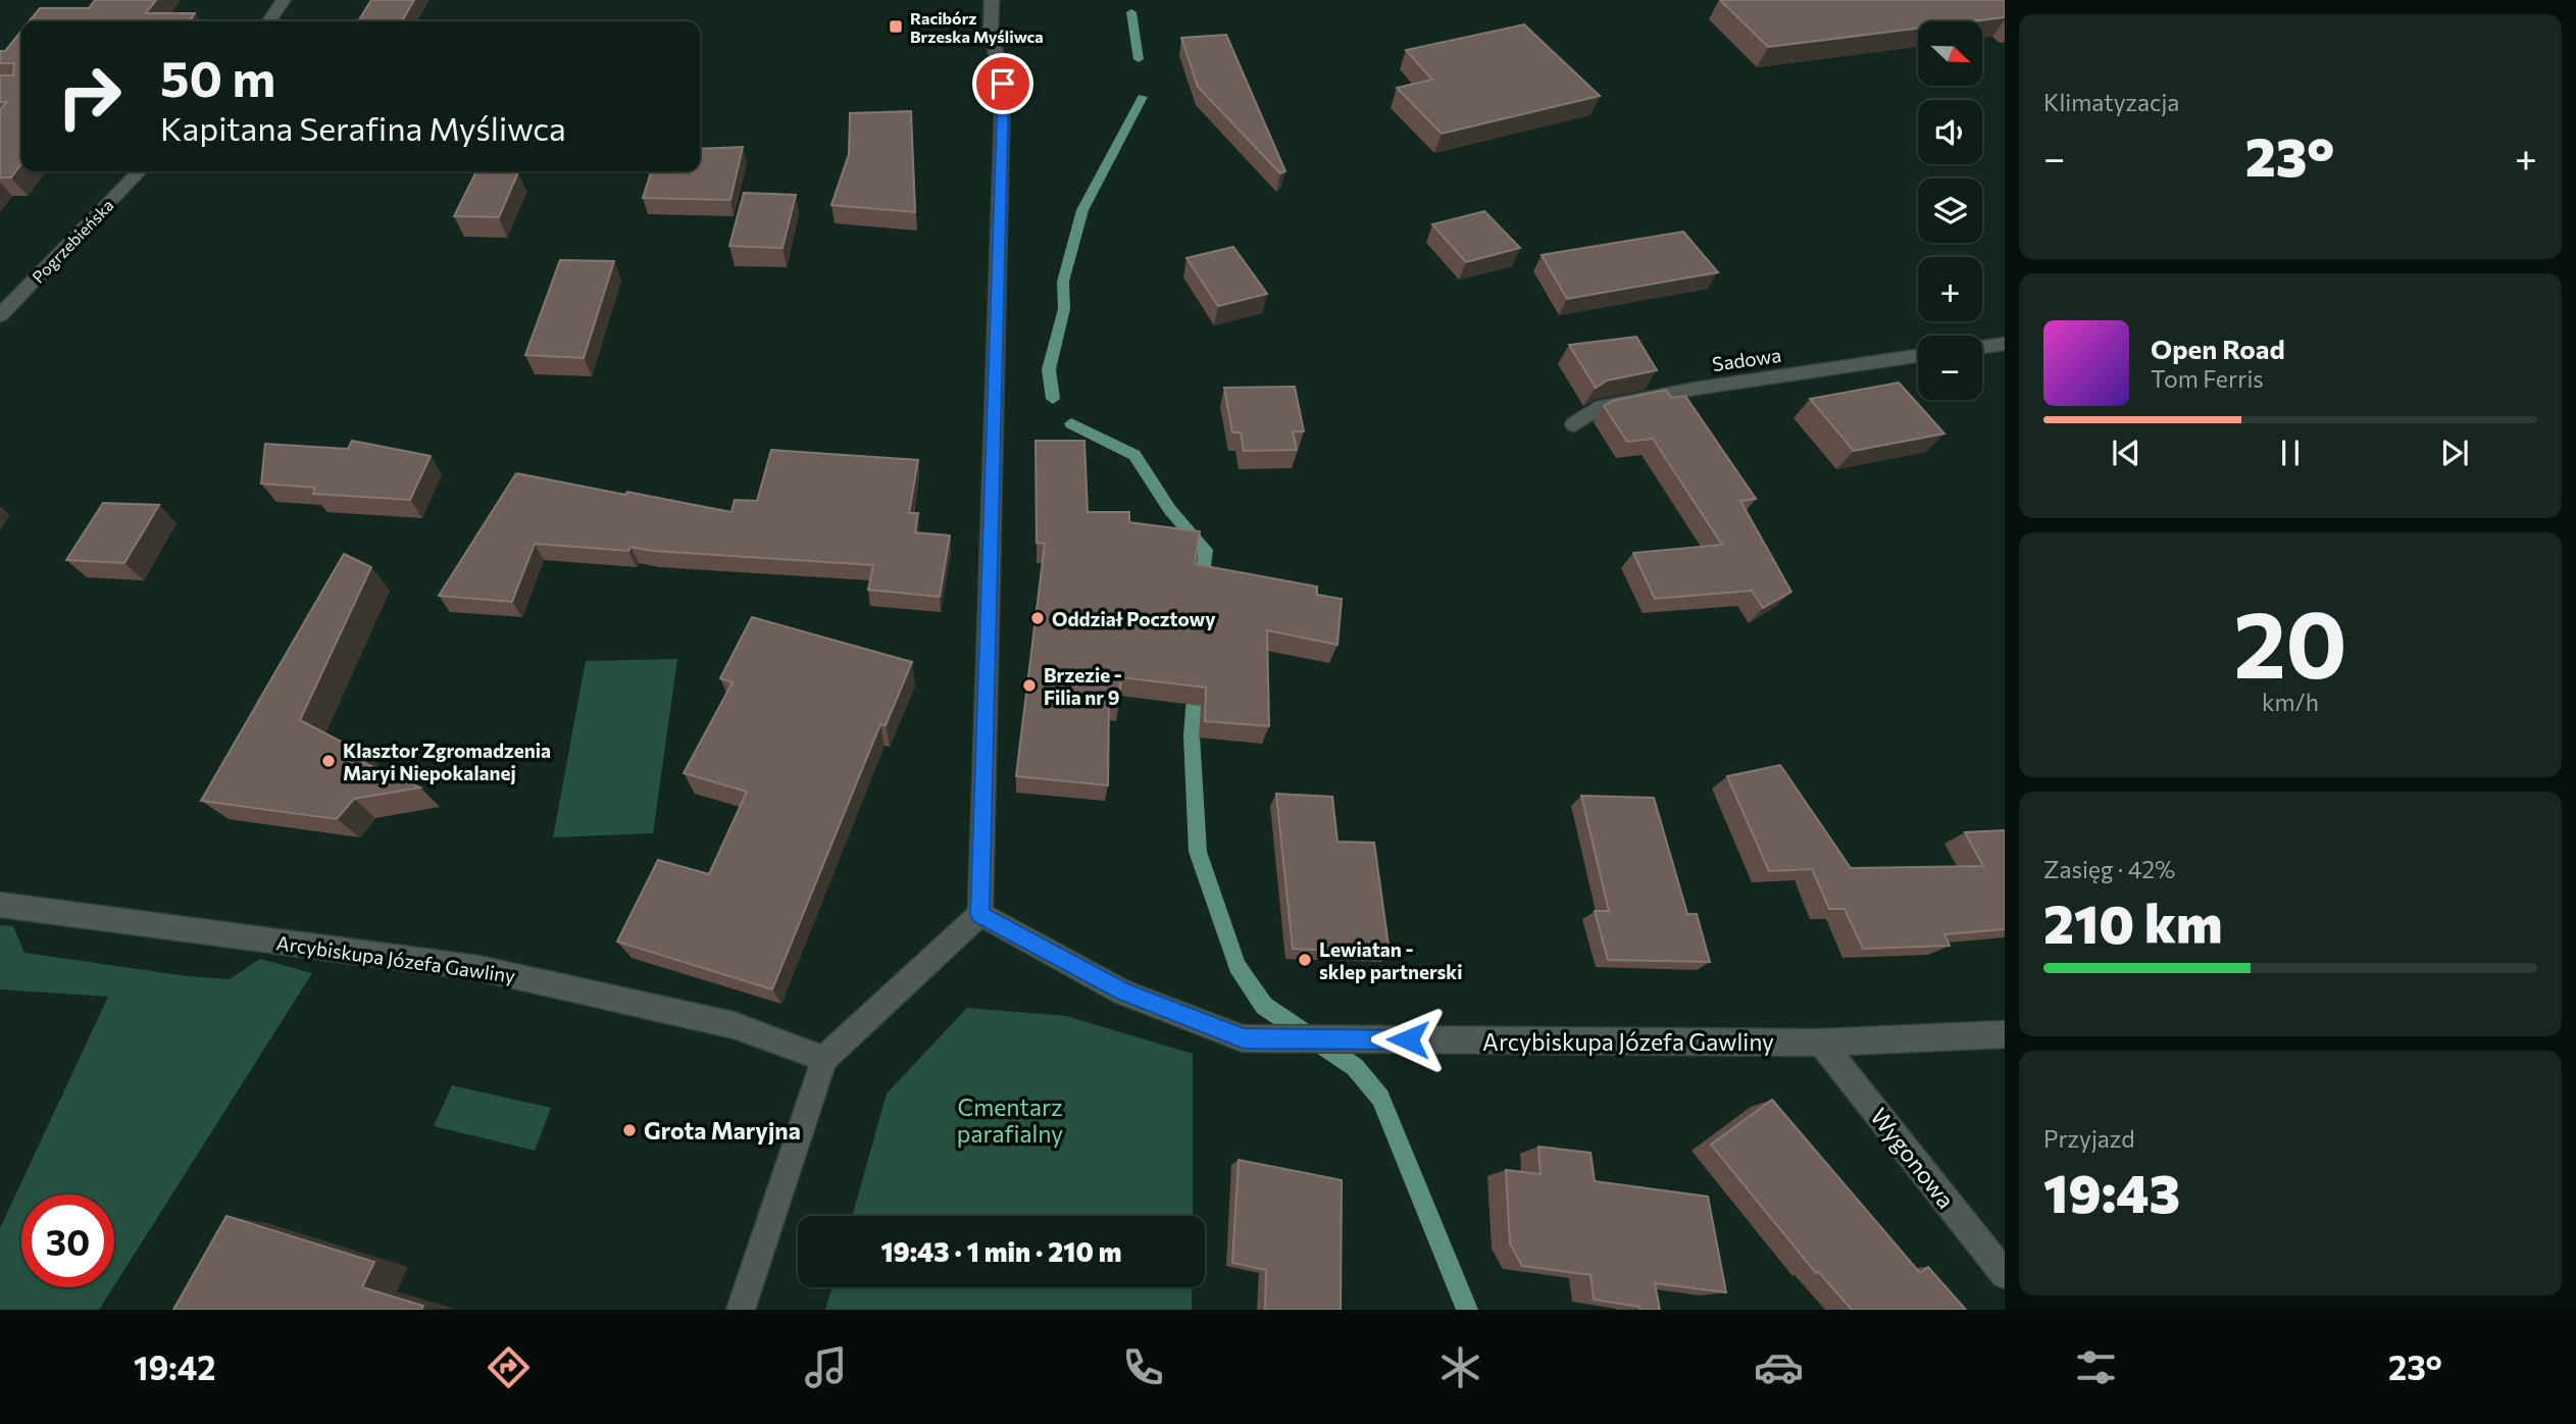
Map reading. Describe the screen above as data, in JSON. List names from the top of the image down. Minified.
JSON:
{"streets":{"street":["Pogrzebieńska","Sadowa","Arcybiskupa Józefa Gawliny","Wygonowa"]},"crossings":[["Arcybiskupa Józefa Gawliny","Wygonowa"]],"parks":["Cmentarz parafialny"],"places":{"transit":["Racibórz Brzeska Myśliwca"],"other":["Oddział Pocztowy","Brzezie - Filia nr 9","Klasztor Zgromadzenia Maryi Niepokalanej","Lewiatan - sklep partnerski","Grota Maryjna"]},"north":"bottom right","page":{"tile":["Klimatyzacja",["20","km/h"],["Zasięg · 42%","210 km"],["Przyjazd","19:43"]],"map_buttons":["+","−"],"turn":["50 m","Kapitana Serafina Myśliwca"],"heat":["−","23°","+"],"song":["Open Road","Tom Ferris"],"limit":"30","trip":"19:43 · 1 min · 210 m","tabs":["19:42","23°"]}}
